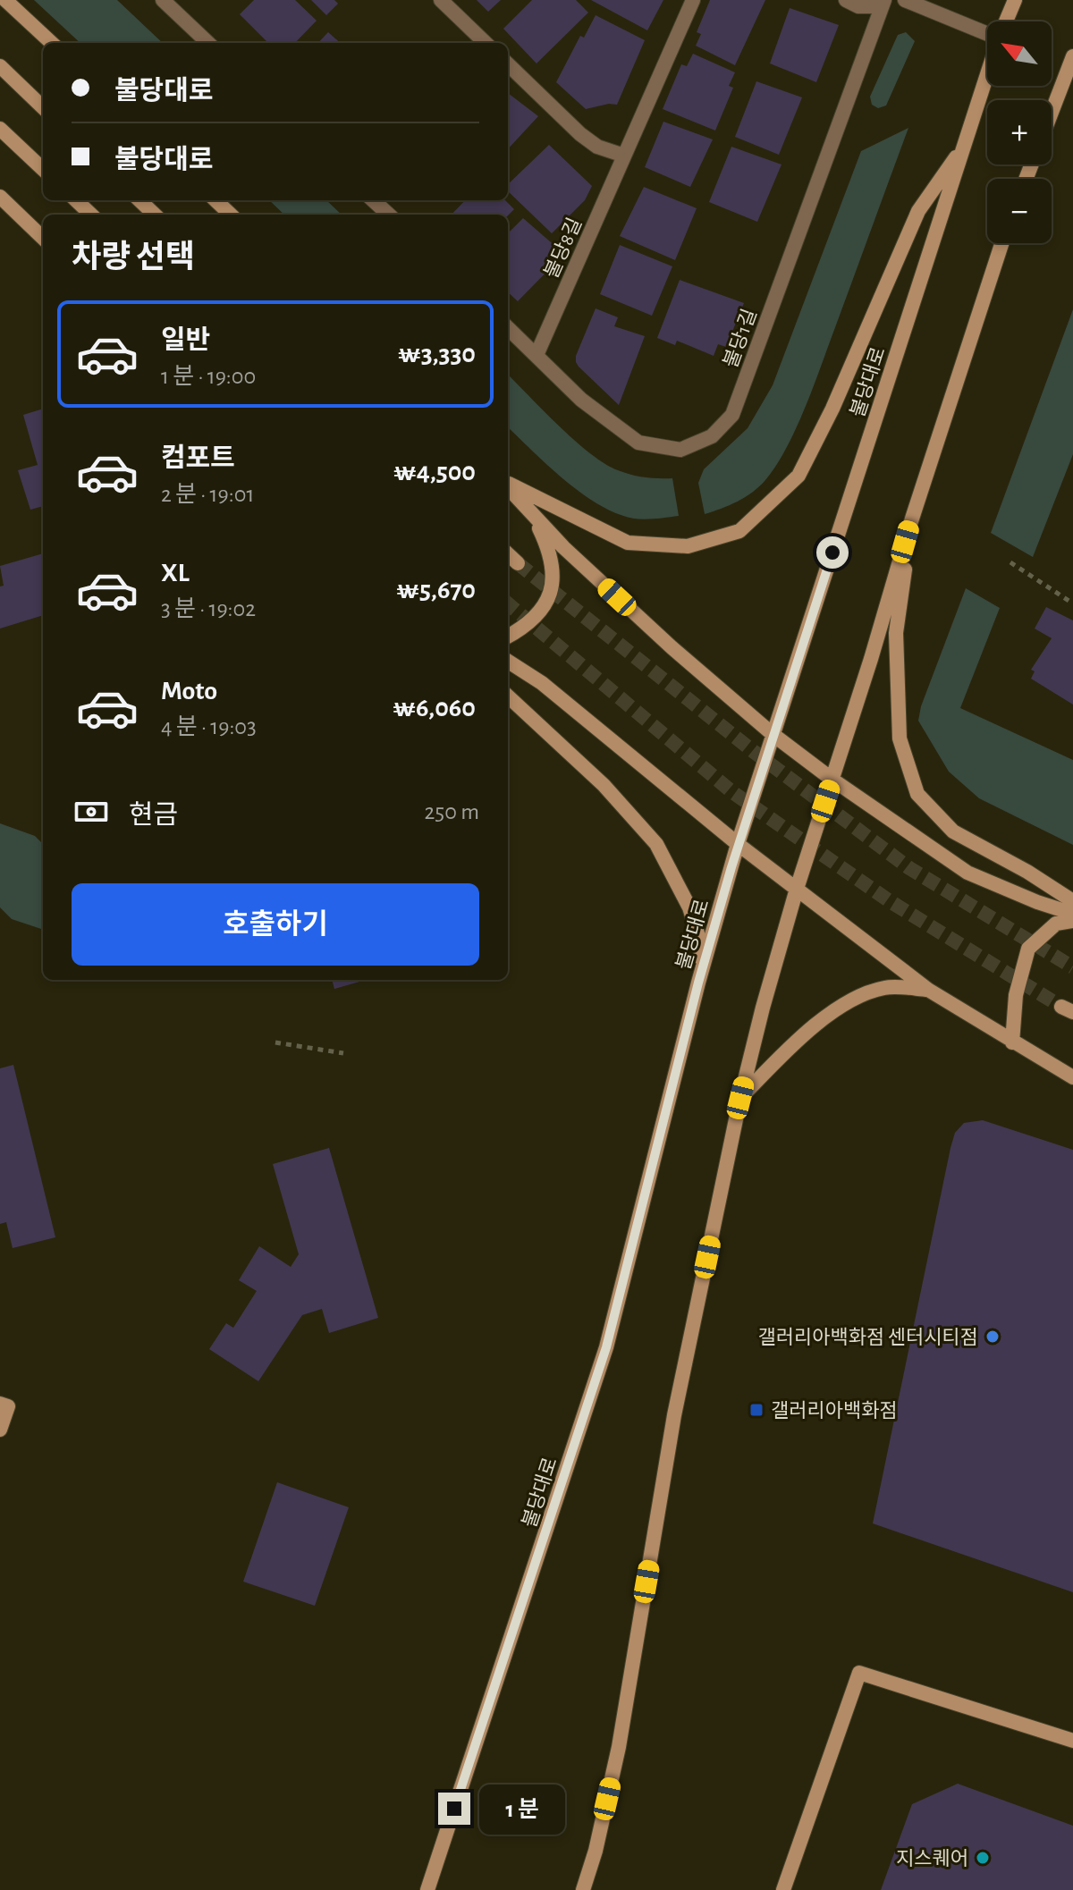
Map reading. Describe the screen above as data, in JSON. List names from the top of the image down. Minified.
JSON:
{"streets":{"main road":["불당대로"],"street":["불당8길","불당1길"]},"crossings":[["불당8길","불당1길"]],"places":{"other":["갤러리아백화점 센터시티점","지스퀘어"],"transit":["갤러리아백화점"]},"north":"top left","page":{"map_buttons":["+","−"],"banner":["불당대로","불당대로"],"heading":"차량 선택","list":[{"name":"일반","note":"1 분 · 19:00","value":"₩3,330"},{"name":"컴포트","note":"2 분 · 19:01","value":"₩4,500"},{"name":"XL","note":"3 분 · 19:02","value":"₩5,670"},{"name":"Moto","note":"4 분 · 19:03","value":"₩6,060"}],"pay":["현금","250 m"],"buttons":"호출하기","bubble":"1 분"}}
